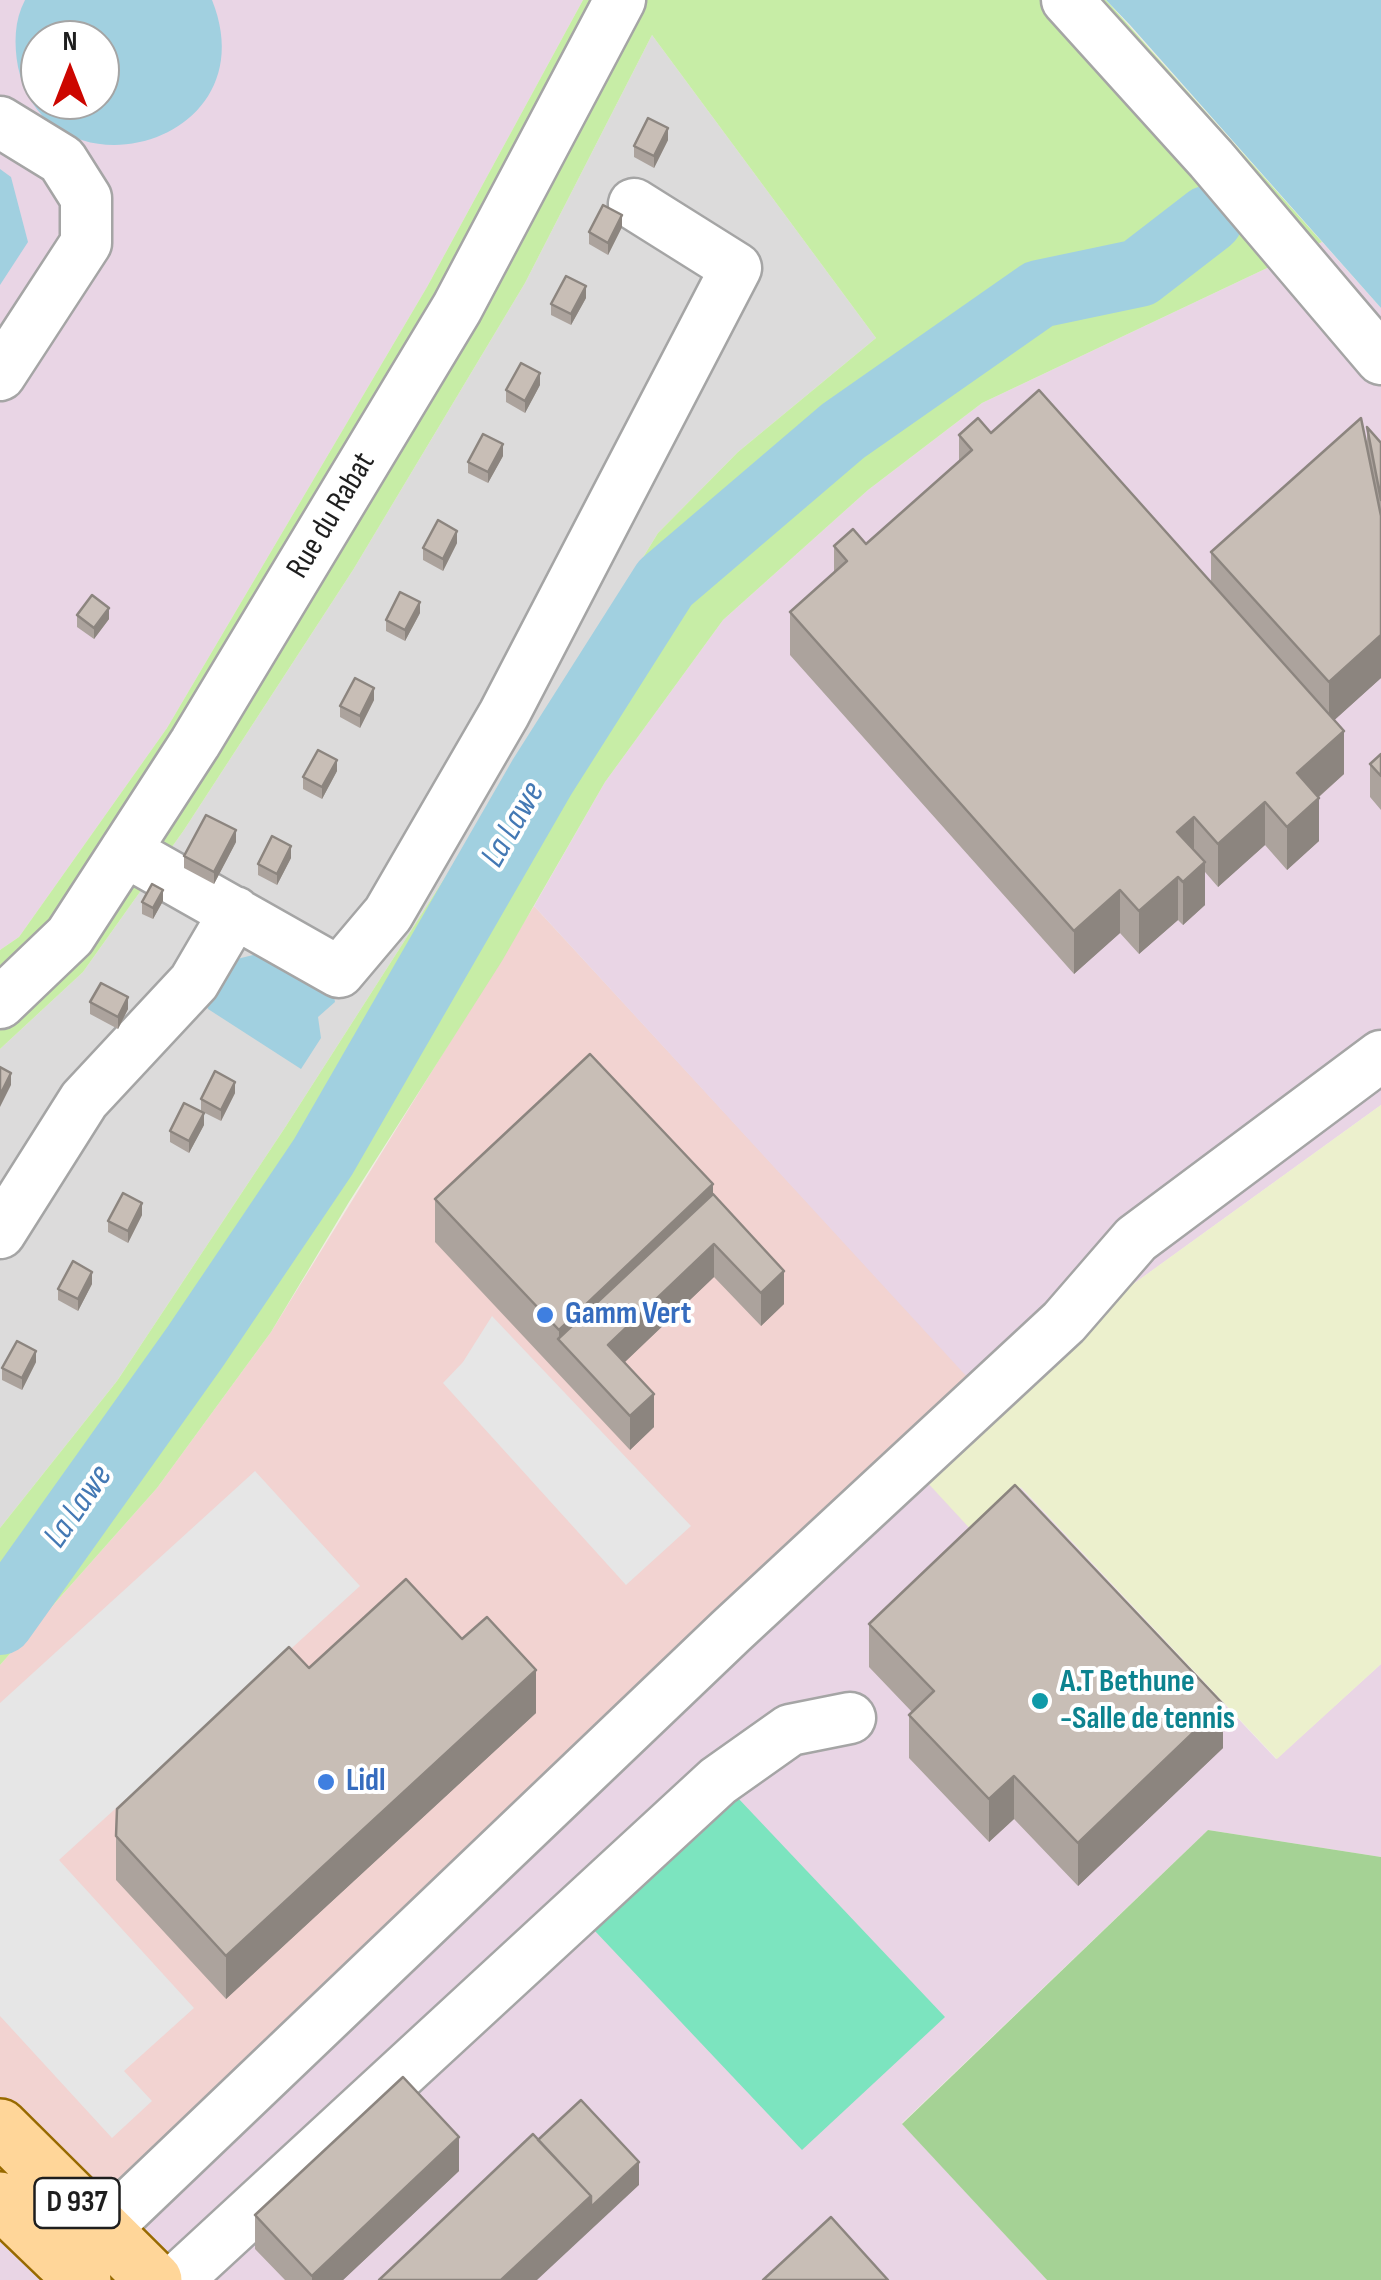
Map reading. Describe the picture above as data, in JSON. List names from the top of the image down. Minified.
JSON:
{"streets":{"main road":["D 937"],"street":["Rue du Rabat"]},"water":["La Lawe"],"places":["Gamm Vert","A.T Bethune -Salle de tennis","Lidl"],"north":"top"}
